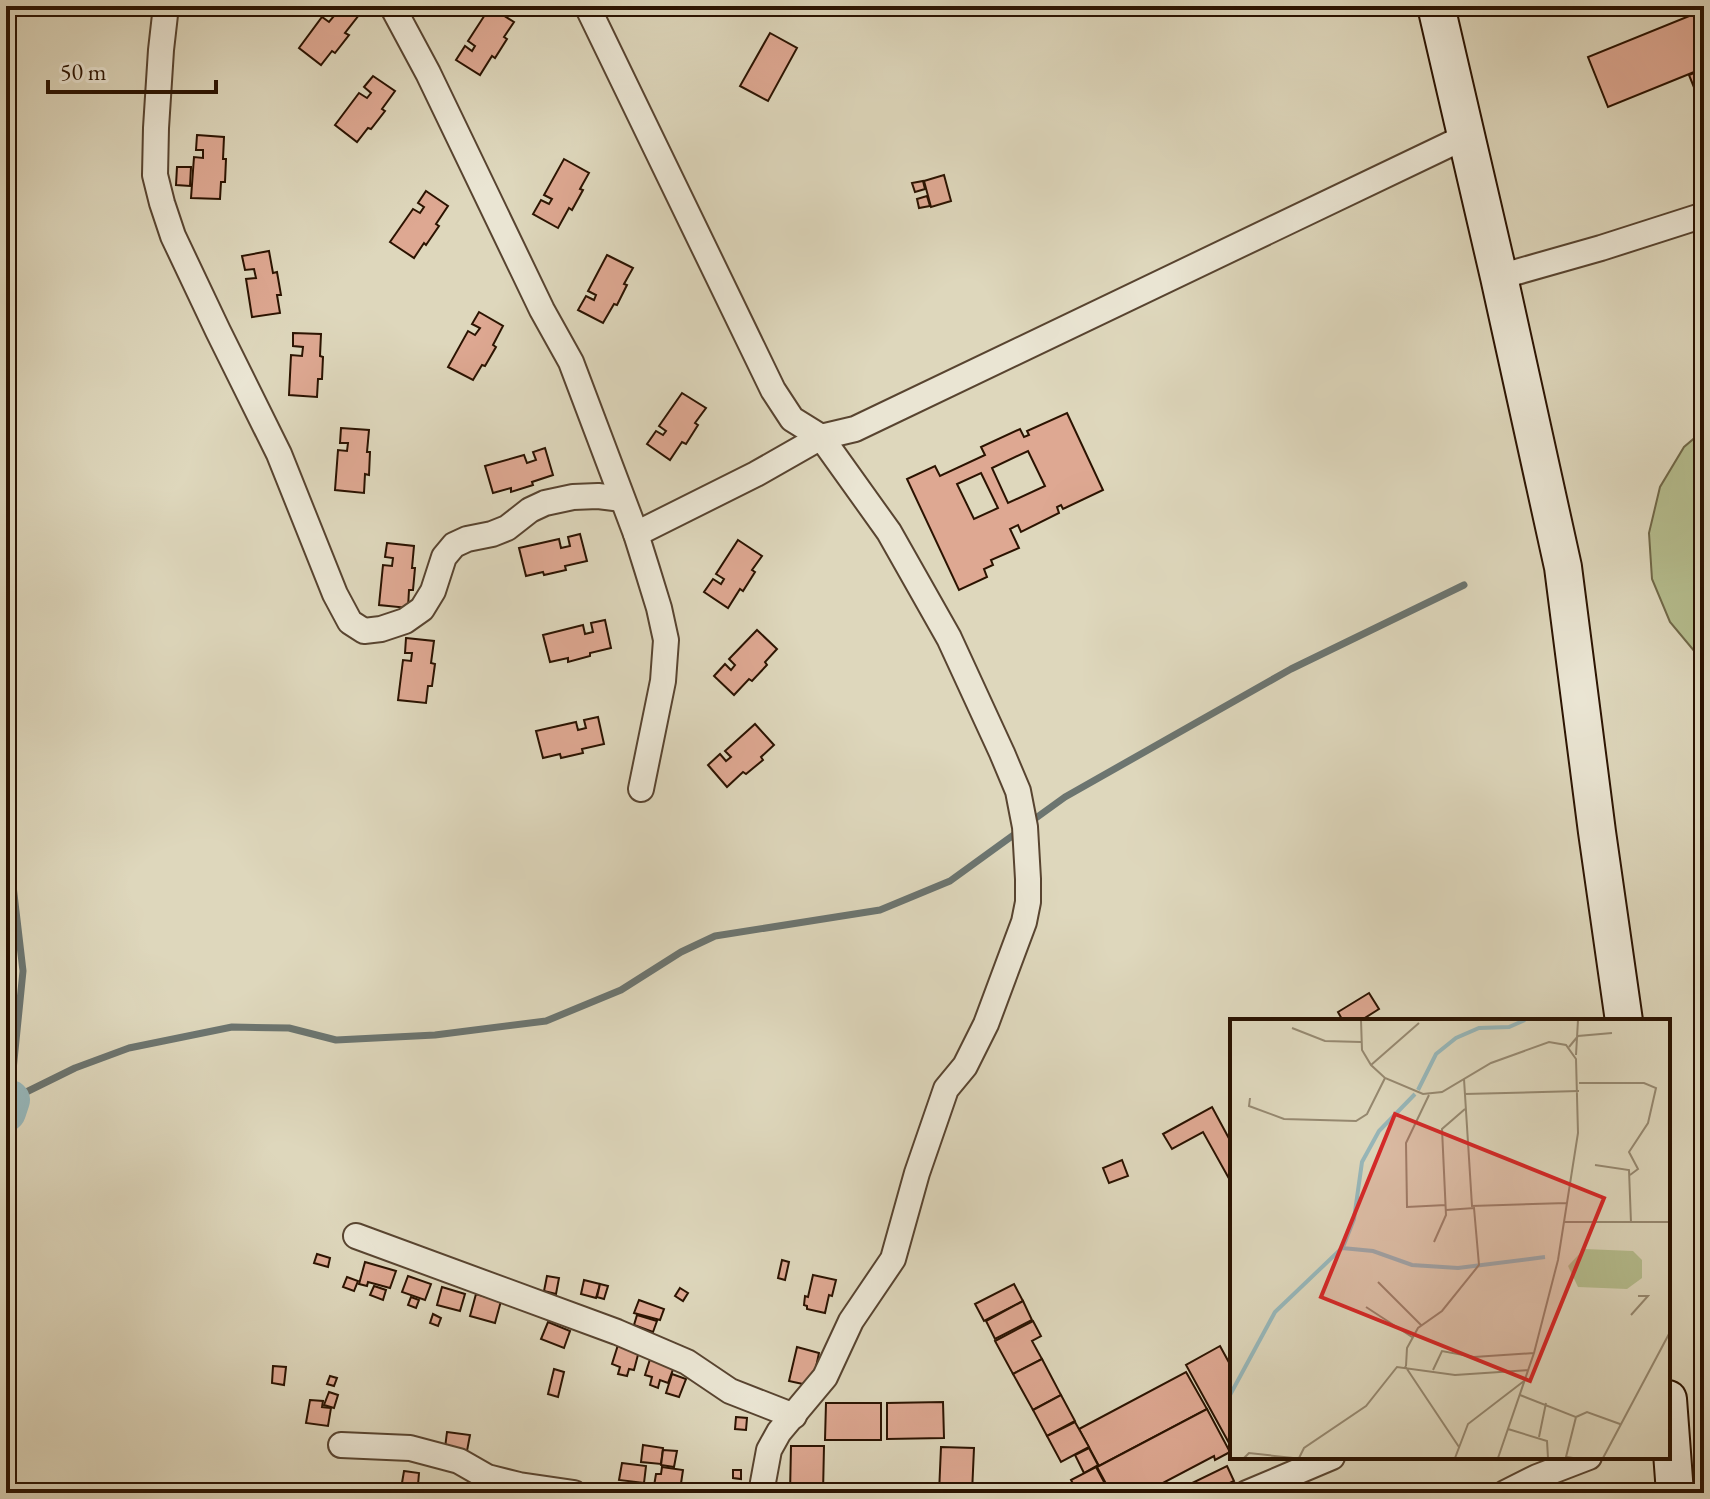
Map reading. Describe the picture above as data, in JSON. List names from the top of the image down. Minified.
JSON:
{"scale_bar":"50 m"}
